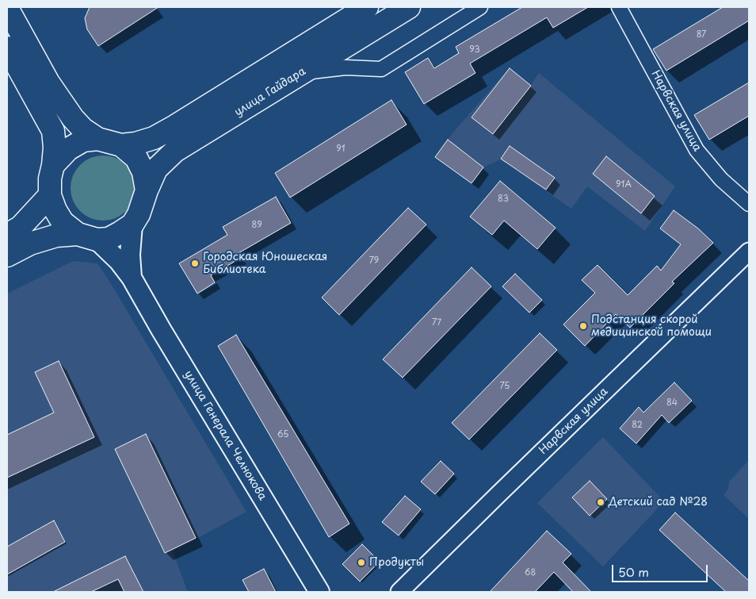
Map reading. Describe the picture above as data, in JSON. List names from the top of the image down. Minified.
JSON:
{"streets":{"main road":["улица Гайдара","улица Генерала Челнокова"],"street":["Нарвская улица"]},"crossings":[["улица Гайдара","улица Генерала Челнокова"]],"places":["Городская Юношеская Библиотека","Подстанция скорой медицинской помощи","Детский сад №28","Продукты"],"house_numbers":["87","93","91","91А","83","89","79","77","75","84","82","65","68"],"scale_bar":"50 m"}
